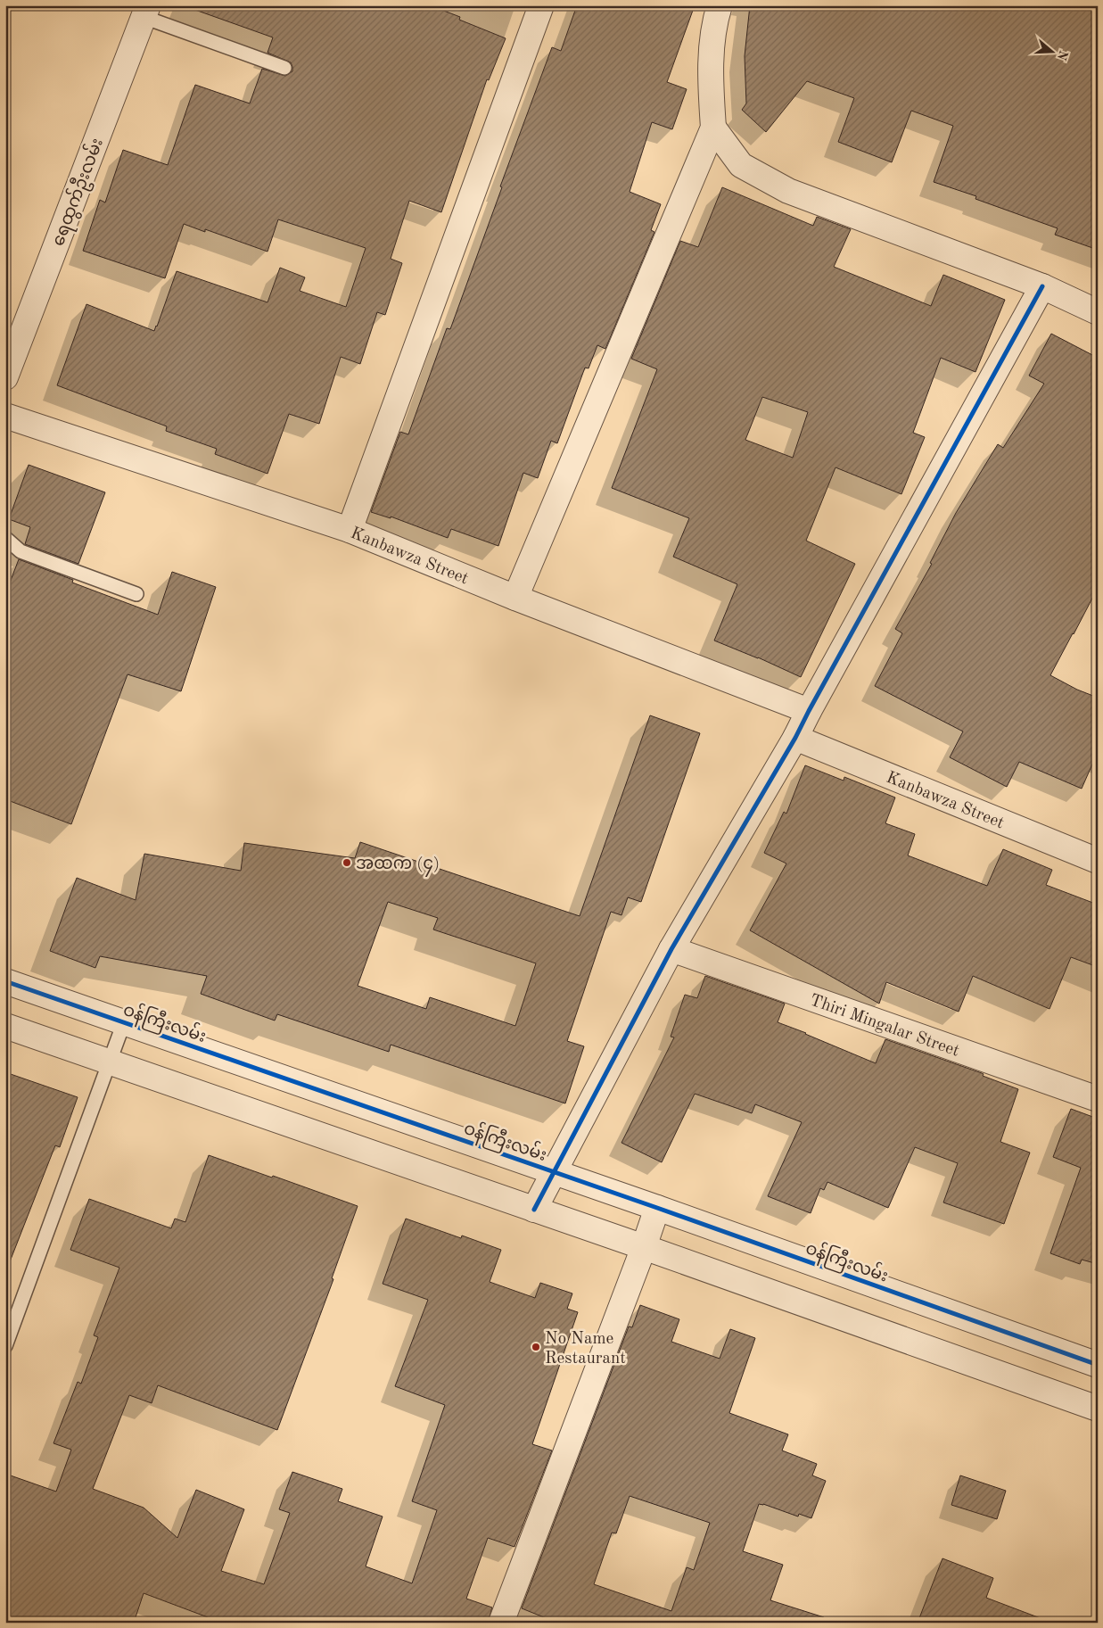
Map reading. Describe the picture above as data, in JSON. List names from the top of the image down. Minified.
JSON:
{"streets":{"street":["ရေထွက်ဦးလမ်း","Kanbawza Street","ဝန်ကြီးလမ်း","Thiri Mingalar Street"]},"places":["အထက (၄)","No Name Restaurant"],"north":"right"}
